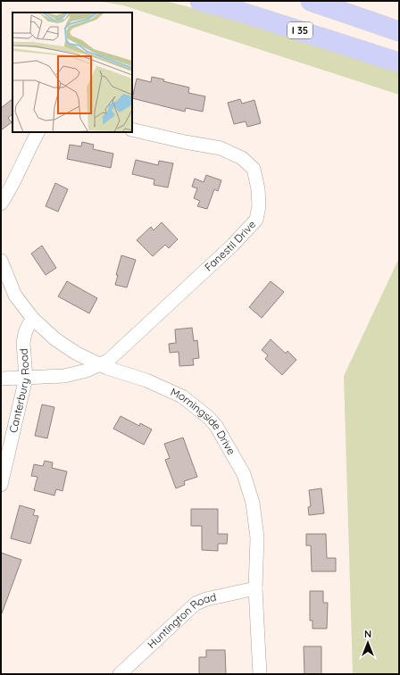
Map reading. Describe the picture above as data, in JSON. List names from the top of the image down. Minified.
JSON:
{"streets":{"highway":["I 35"],"street":["Fanestil Drive","Canterbury Road","Morningside Drive","Huntington Road"]},"crossings":[["Fanestil Drive","Canterbury Road"],["Fanestil Drive","Morningside Drive"],["Canterbury Road","Morningside Drive"],["Morningside Drive","Huntington Road"]],"north":"top"}
